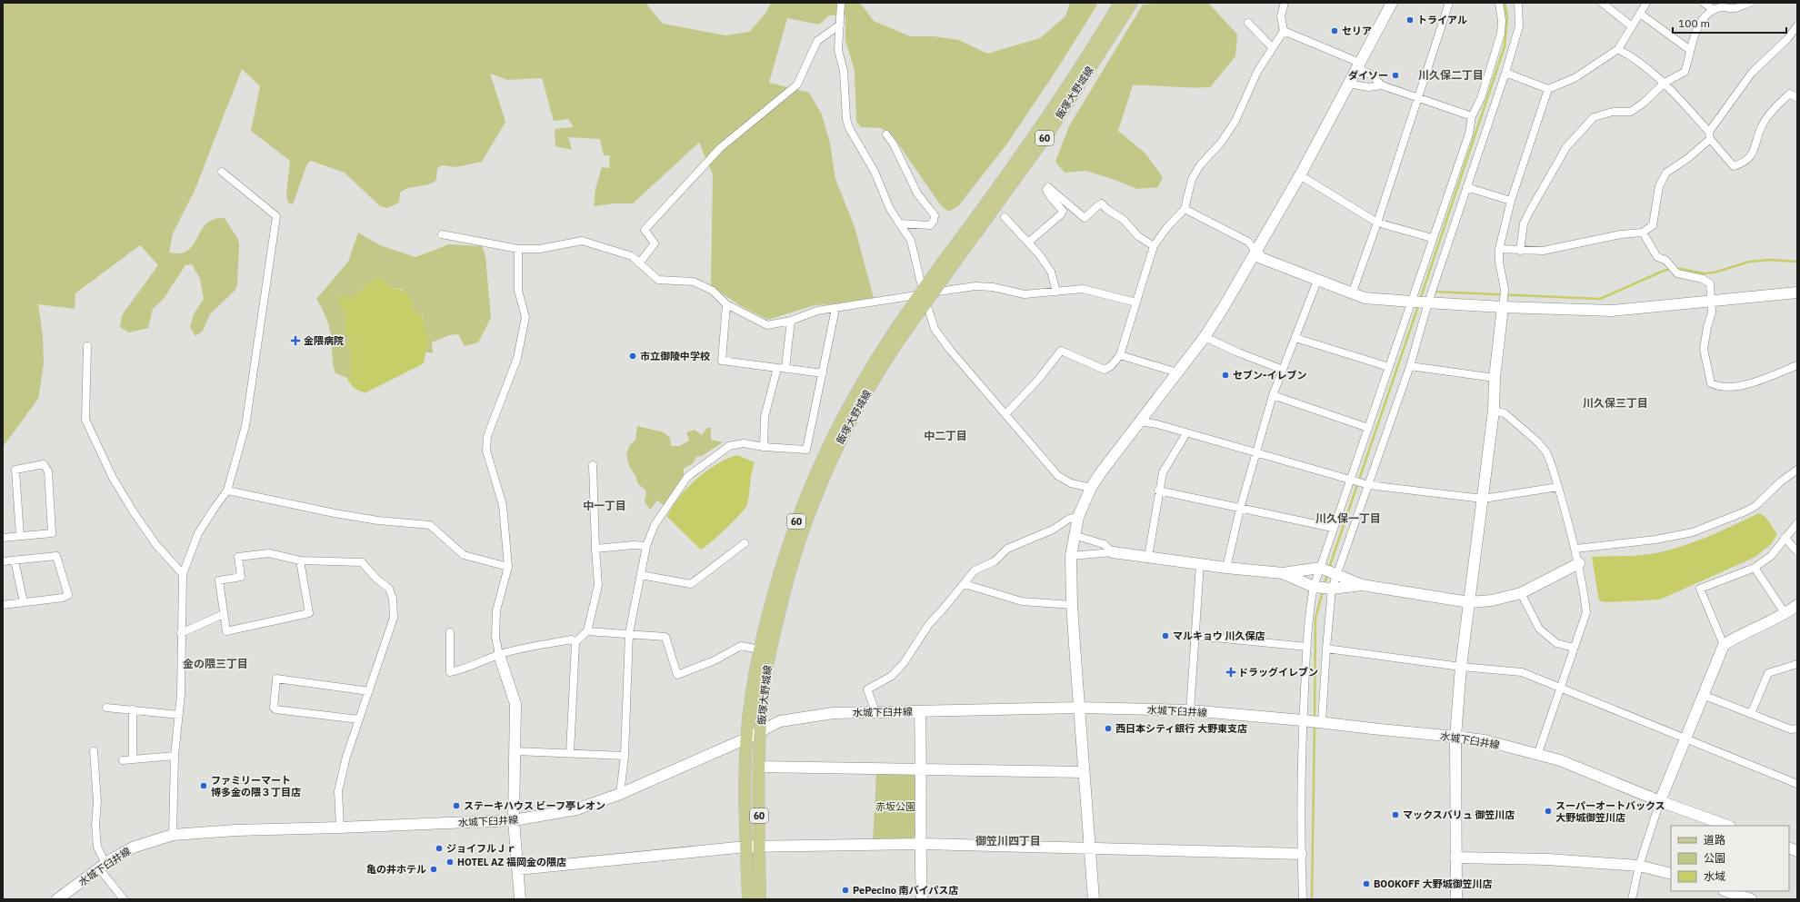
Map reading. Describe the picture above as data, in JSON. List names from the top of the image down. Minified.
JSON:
{"streets":{"main road":["飯塚大野城線","60"],"street":["水城下臼井線"]},"crossings":[["飯塚大野城線","水城下臼井線"]],"districts":["川久保二丁目","川久保三丁目","中二丁目","中一丁目","川久保一丁目","金の隈三丁目","御笠川四丁目"],"parks":["赤坂公園"],"places":{"other":["トライアル","セリア","ダイソー","市立御陵中学校","セブン-イレブン","マルキョウ 川久保店","西日本シティ銀行 大野東支店","ファミリーマート 博多金の隈３丁目店","ステーキハウス ビーフ亭レオン","スーパーオートバックス 大野城御笠川店","マックスバリュ 御笠川店","ジョイフルＪｒ","HOTEL AZ 福岡金の隈店","亀の井ホテル","BOOKOFF 大野城御笠川店","PePecino 南バイパス店"],"health":["金隈病院","ドラッグイレブン"]},"legend":["道路","公園","水域"],"scale_bar":"100 m"}
